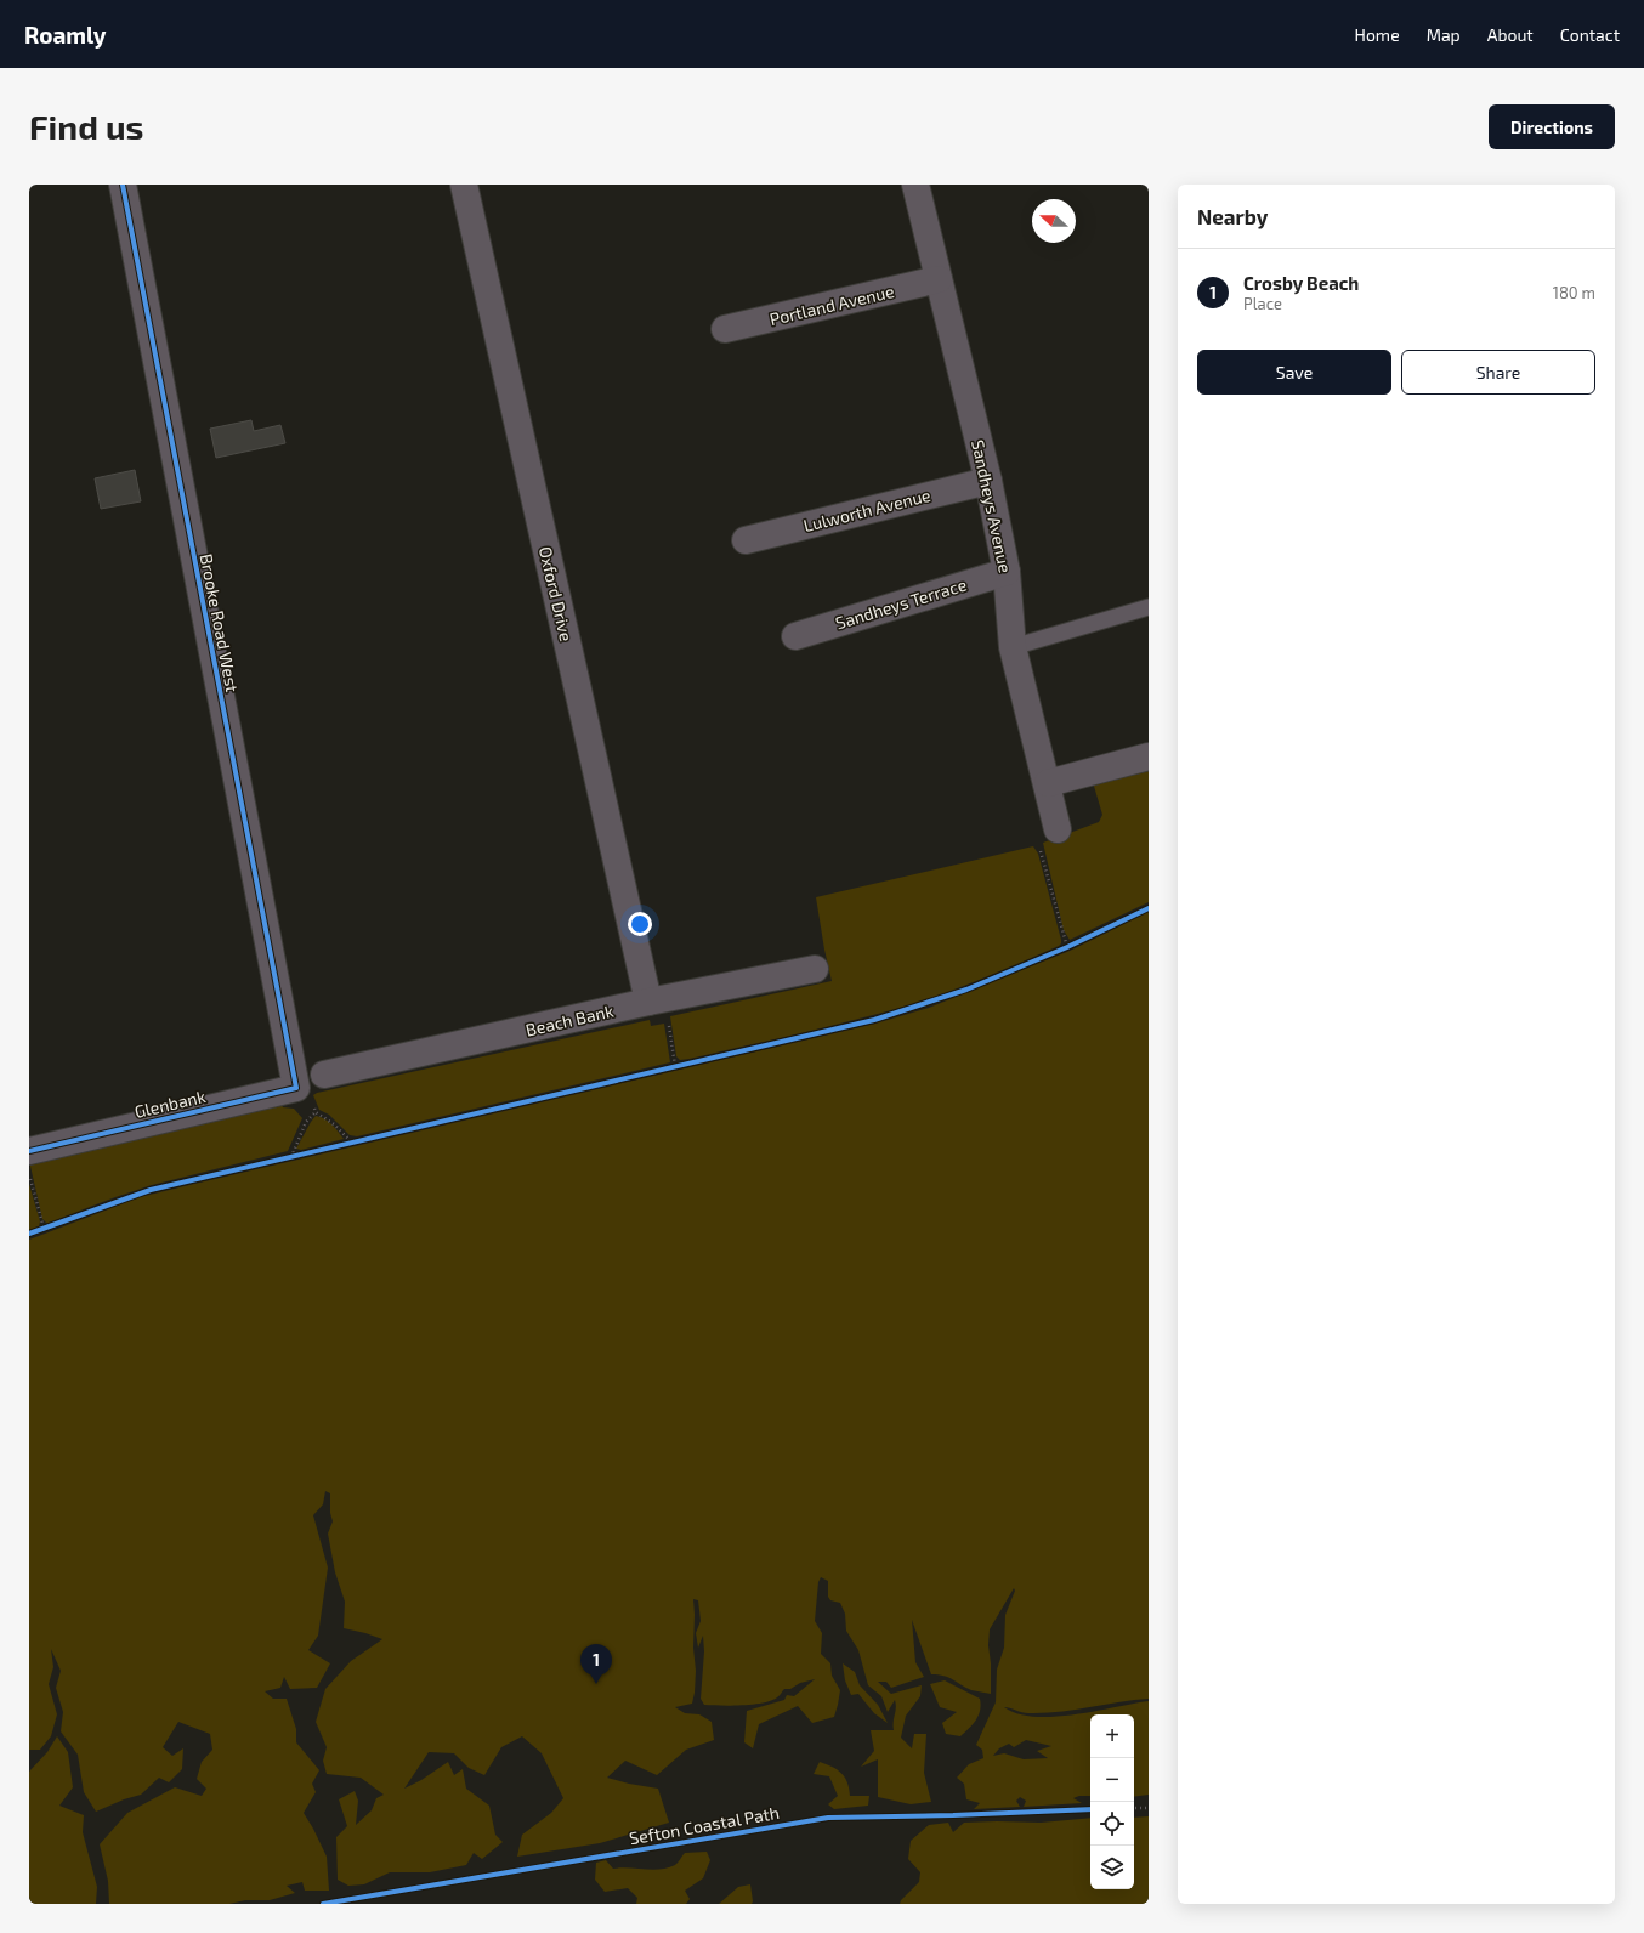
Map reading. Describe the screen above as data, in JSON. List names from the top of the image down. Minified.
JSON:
{"streets":{"street":["Portland Avenue","Sandheys Avenue","Lulworth Avenue","Oxford Drive","Sandheys Terrace","Brooke Road West","Beach Bank","Glenbank"],"cycle path":["Sefton Coastal Path"]},"crossings":[["Portland Avenue","Sandheys Avenue"],["Sandheys Avenue","Lulworth Avenue"],["Sandheys Avenue","Sandheys Terrace"],["Oxford Drive","Beach Bank"],["Brooke Road West","Glenbank"]],"north":"left","page":{"header":"Roamly","nav":["Home","Map","About","Contact"],"buttons":["Directions",["Save","Share"]],"title":"Find us","heading":"Nearby","list":[{"mark":"1","name":"Crosby Beach","note":"Place","value":"180 m"}],"pins":"1","map_buttons":["+","−"]}}
